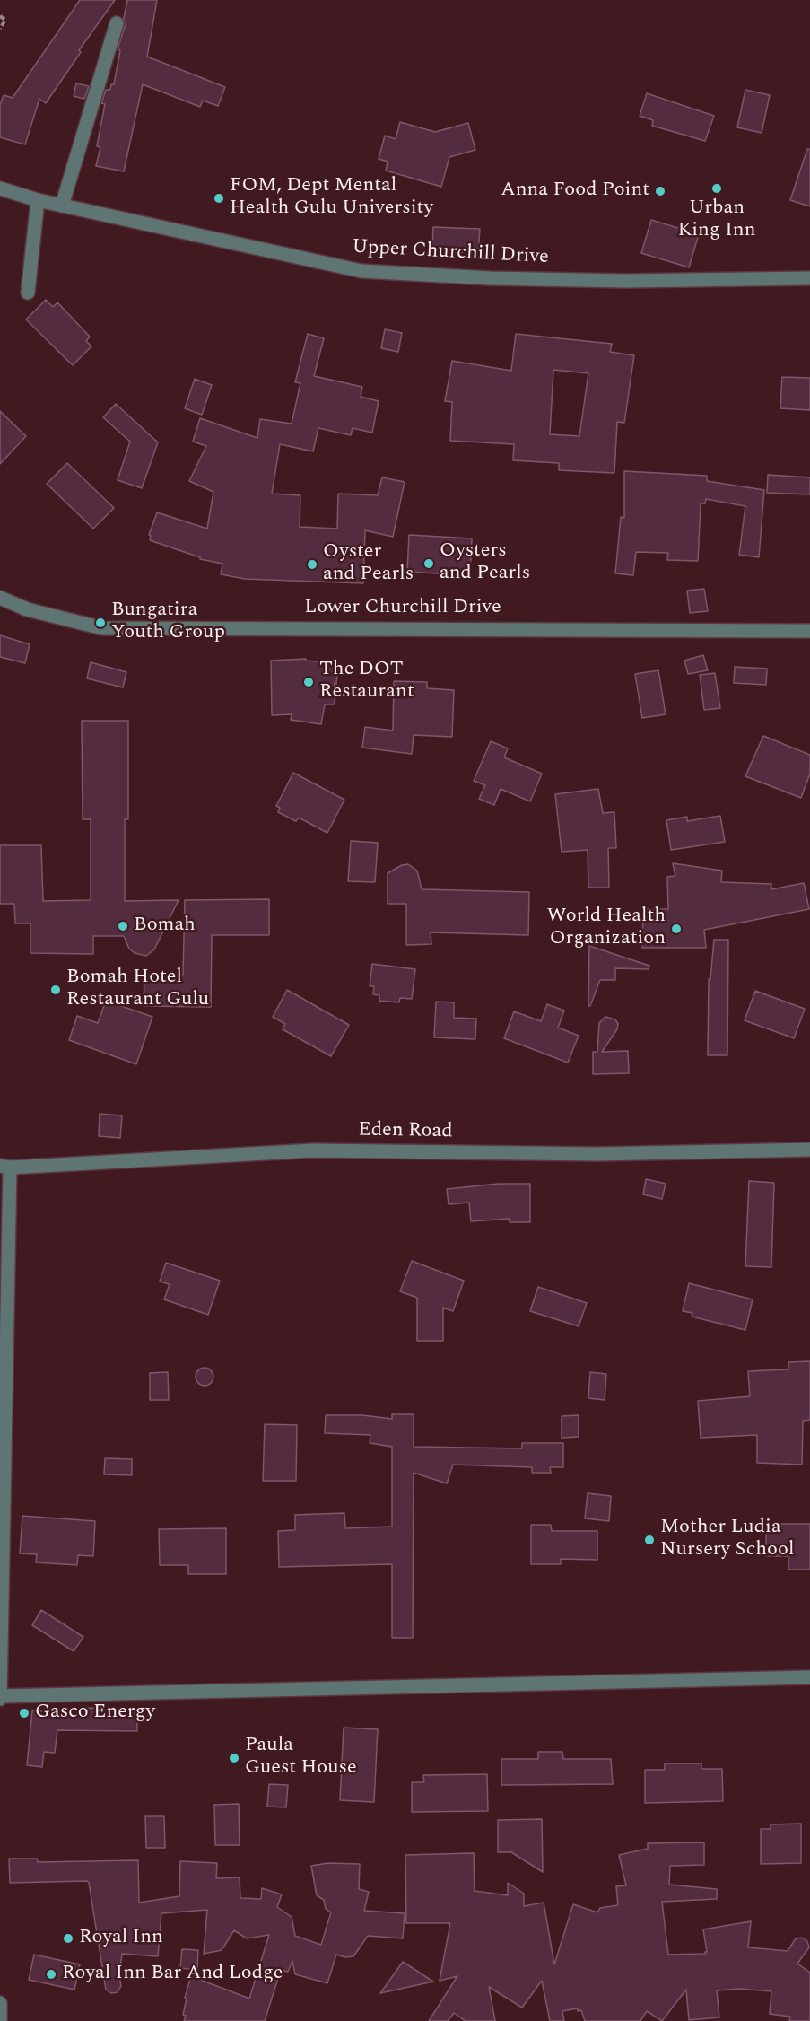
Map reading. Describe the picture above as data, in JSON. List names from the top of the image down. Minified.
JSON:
{"streets":{"street":["Upper Churchill Drive","Lower Churchill Drive","Eden Road"]},"places":["Urban King Inn","Anna Food Point","FOM, Dept Mental Health Gulu University","Oysters and Pearls","Oyster and Pearls","Bungatira Youth Group","The DOT Restaurant","Bomah","World Health Organization","Bomah Hotel Restaurant Gulu","Mother Ludia Nursery School","Gasco Energy","Paula Guest House","Royal Inn","Royal Inn Bar And Lodge"]}
